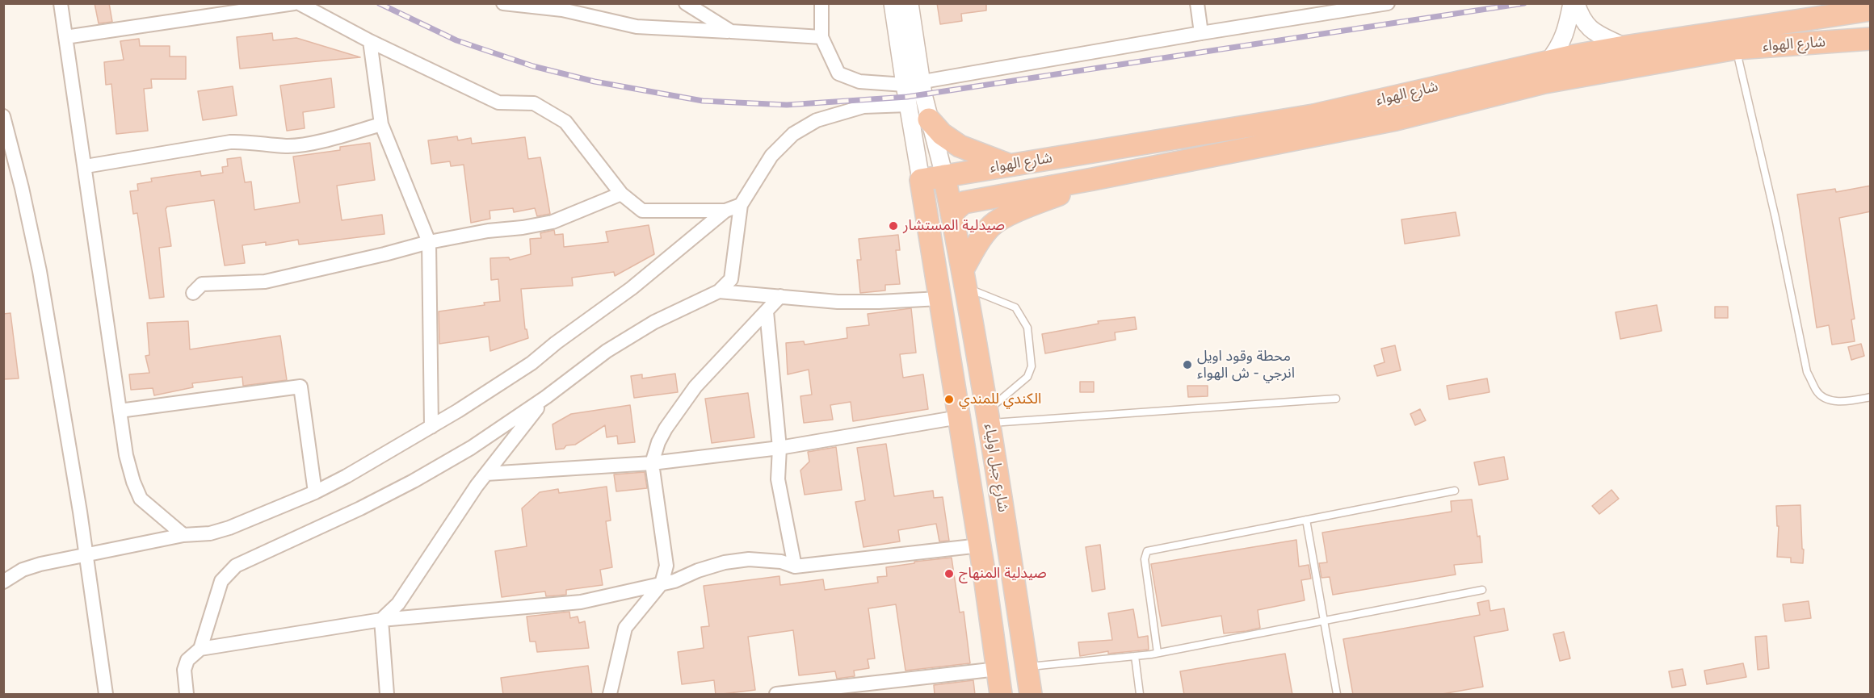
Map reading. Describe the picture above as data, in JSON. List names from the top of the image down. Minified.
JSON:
{"streets":{"highway":["شارع الهواء","شارع جبل اولياء"]},"crossings":[["شارع الهواء","شارع جبل اولياء"]],"places":["صيدلية المستشار","محطة وقود اويل انرجي - ش الهواء","الكندي للمندي","صيدلية المنهاج"]}
